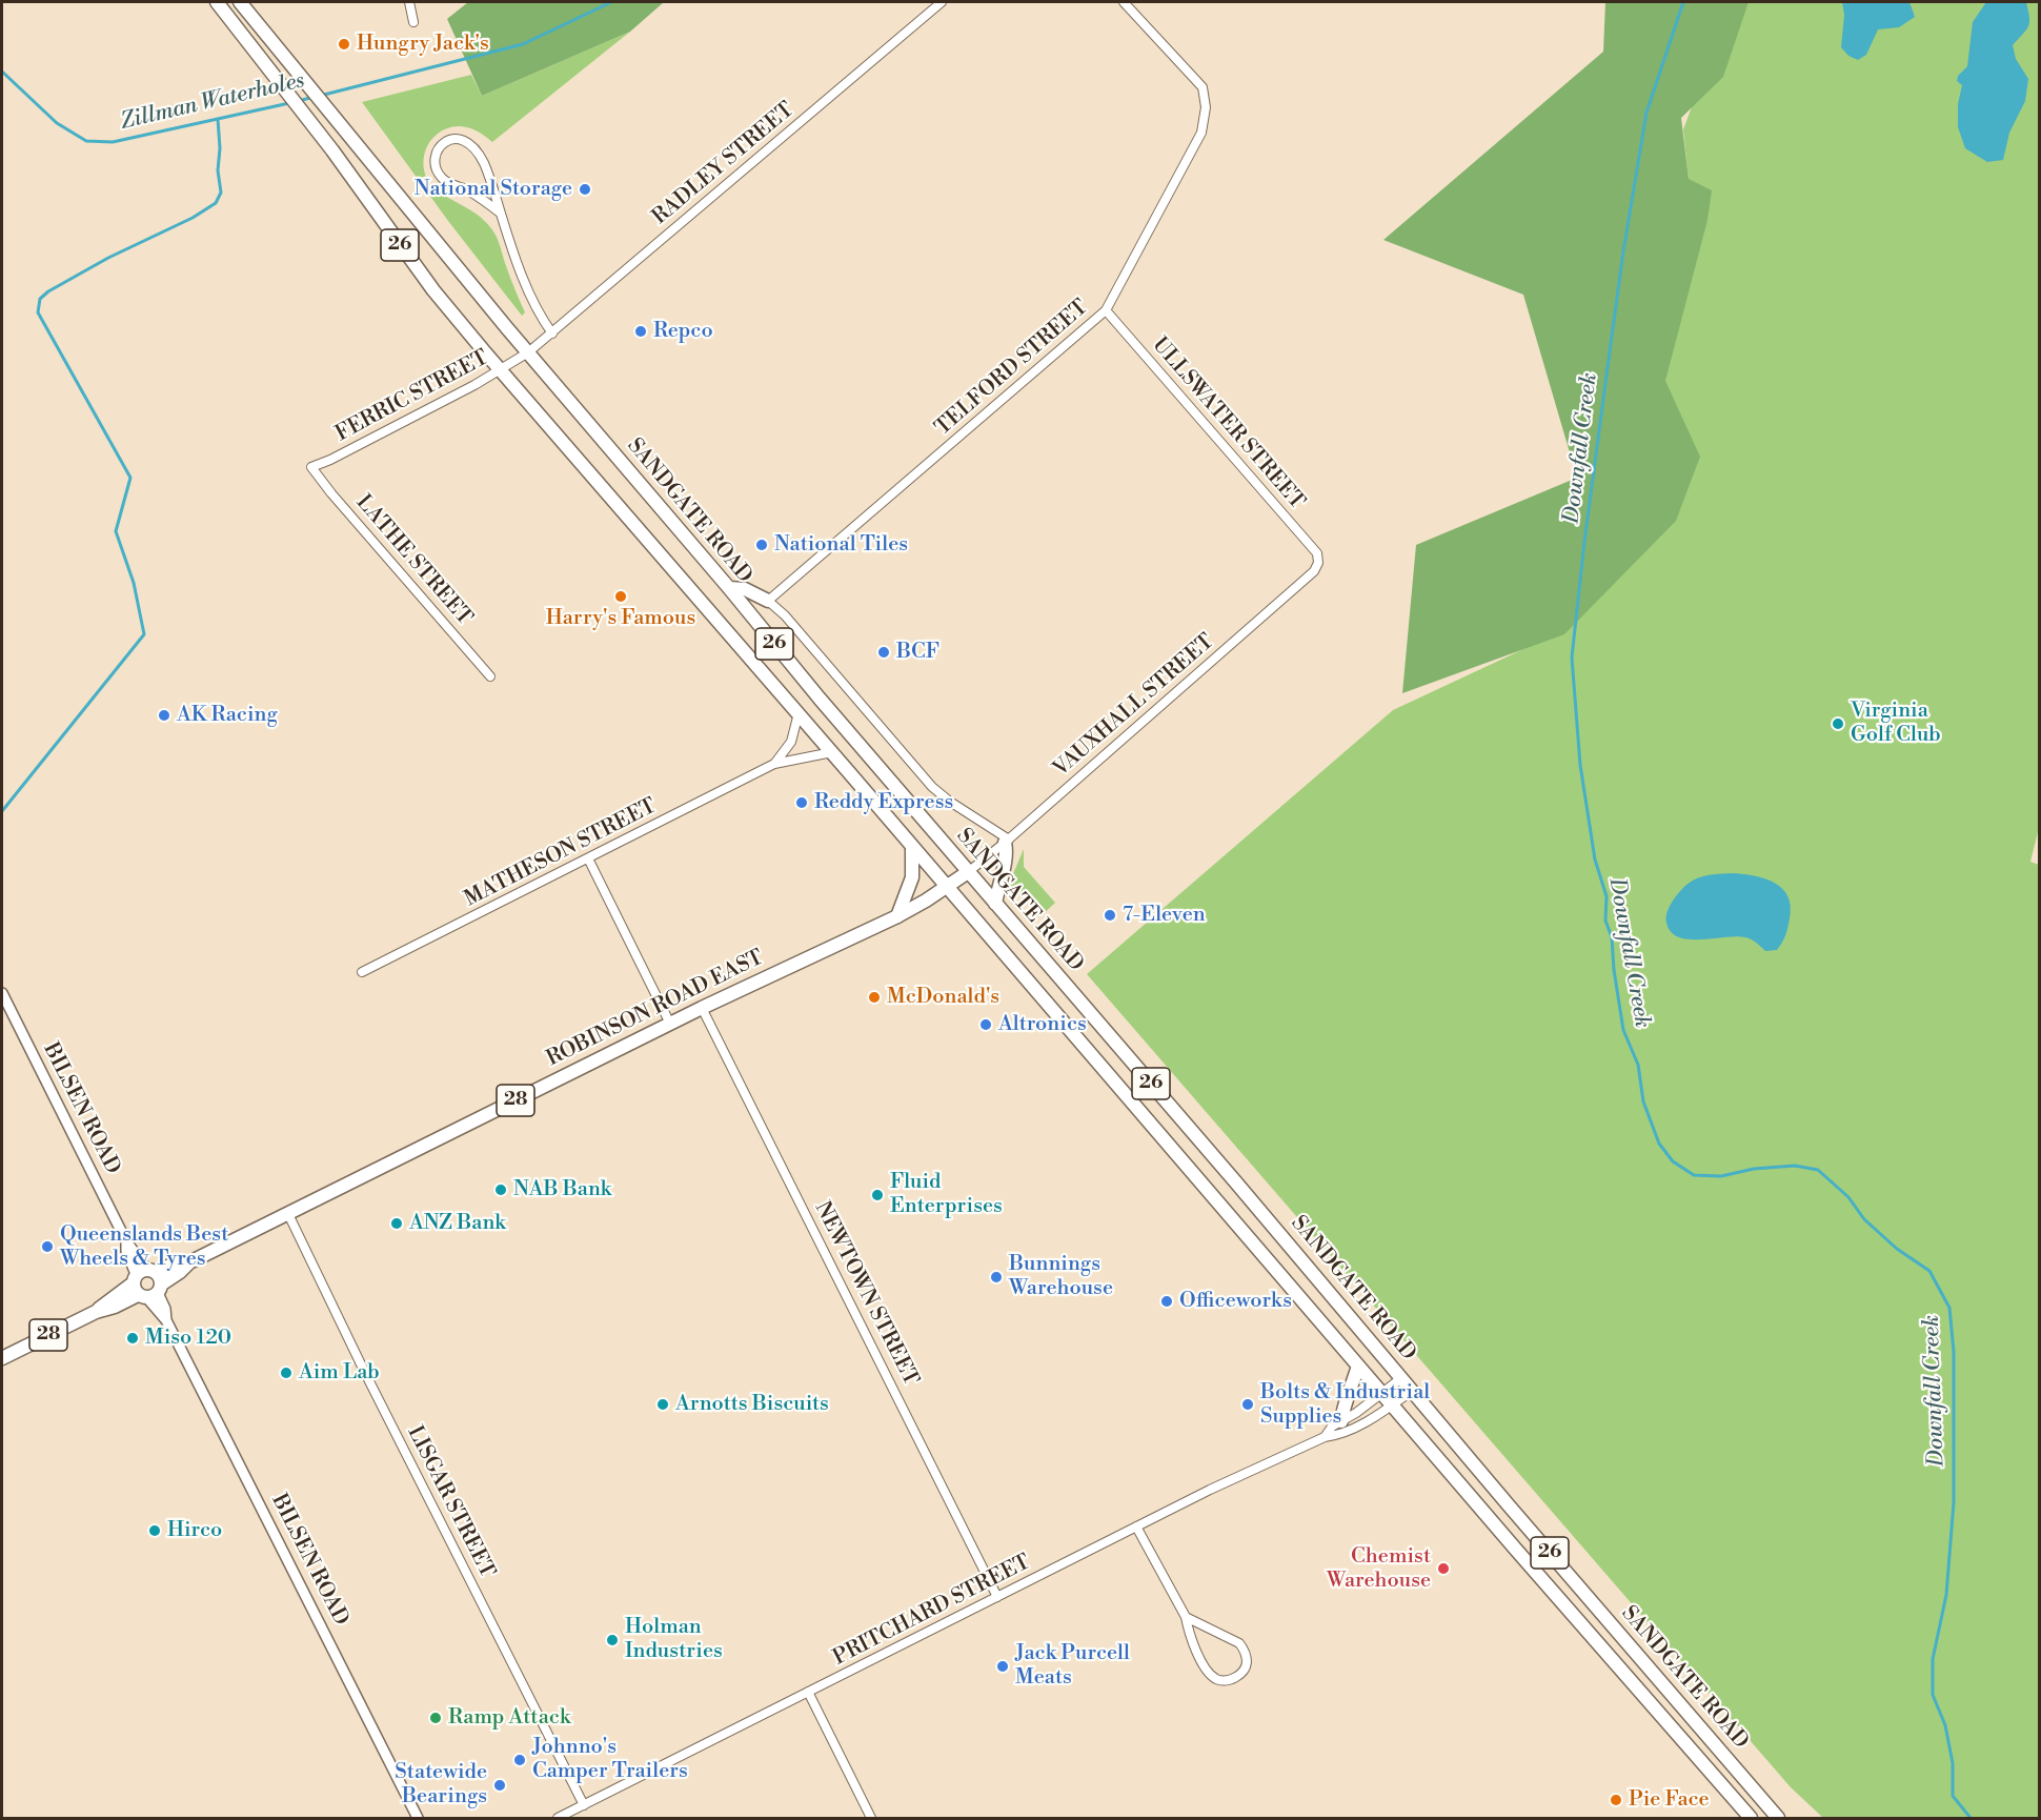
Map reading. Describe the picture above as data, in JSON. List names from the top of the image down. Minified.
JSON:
{"streets":{"main road":["26","SANDGATE ROAD","ROBINSON ROAD EAST","28"],"street":["RADLEY STREET","TELFORD STREET","FERRIC STREET","ULLSWATER STREET","LATHE STREET","VAUXHALL STREET","MATHESON STREET","BILSEN ROAD","NEWTOWN STREET","LISGAR STREET","PRITCHARD STREET"]},"crossings":[["RADLEY STREET","FERRIC STREET"],["RADLEY STREET","SANDGATE ROAD"],["TELFORD STREET","ULLSWATER STREET"],["TELFORD STREET","SANDGATE ROAD"],["FERRIC STREET","SANDGATE ROAD"],["FERRIC STREET","LATHE STREET"],["ULLSWATER STREET","VAUXHALL STREET"],["SANDGATE ROAD","VAUXHALL STREET"],["SANDGATE ROAD","MATHESON STREET"],["SANDGATE ROAD","ROBINSON ROAD EAST"],["SANDGATE ROAD","PRITCHARD STREET"],["VAUXHALL STREET","ROBINSON ROAD EAST"],["ROBINSON ROAD EAST","BILSEN ROAD"],["ROBINSON ROAD EAST","NEWTOWN STREET"],["ROBINSON ROAD EAST","LISGAR STREET"],["NEWTOWN STREET","PRITCHARD STREET"],["LISGAR STREET","PRITCHARD STREET"]],"water":["Zillman Waterholes","Downfall Creek"],"places":["Hungry Jack's","National Storage","Repco","National Tiles","Harry's Famous","BCF","AK Racing","Virginia Golf Club","Reddy Express","7-Eleven","McDonald's","Altronics","NAB Bank","Fluid Enterprises","ANZ Bank","Queenslands Best Wheels & Tyres","Bunnings Warehouse","Officeworks","Miso 120","Aim Lab","Arnotts Biscuits","Bolts & Industrial Supplies","Hirco","Chemist Warehouse","Holman Industries","Jack Purcell Meats","Ramp Attack","Johnno's Camper Trailers","Statewide Bearings","Pie Face"]}
